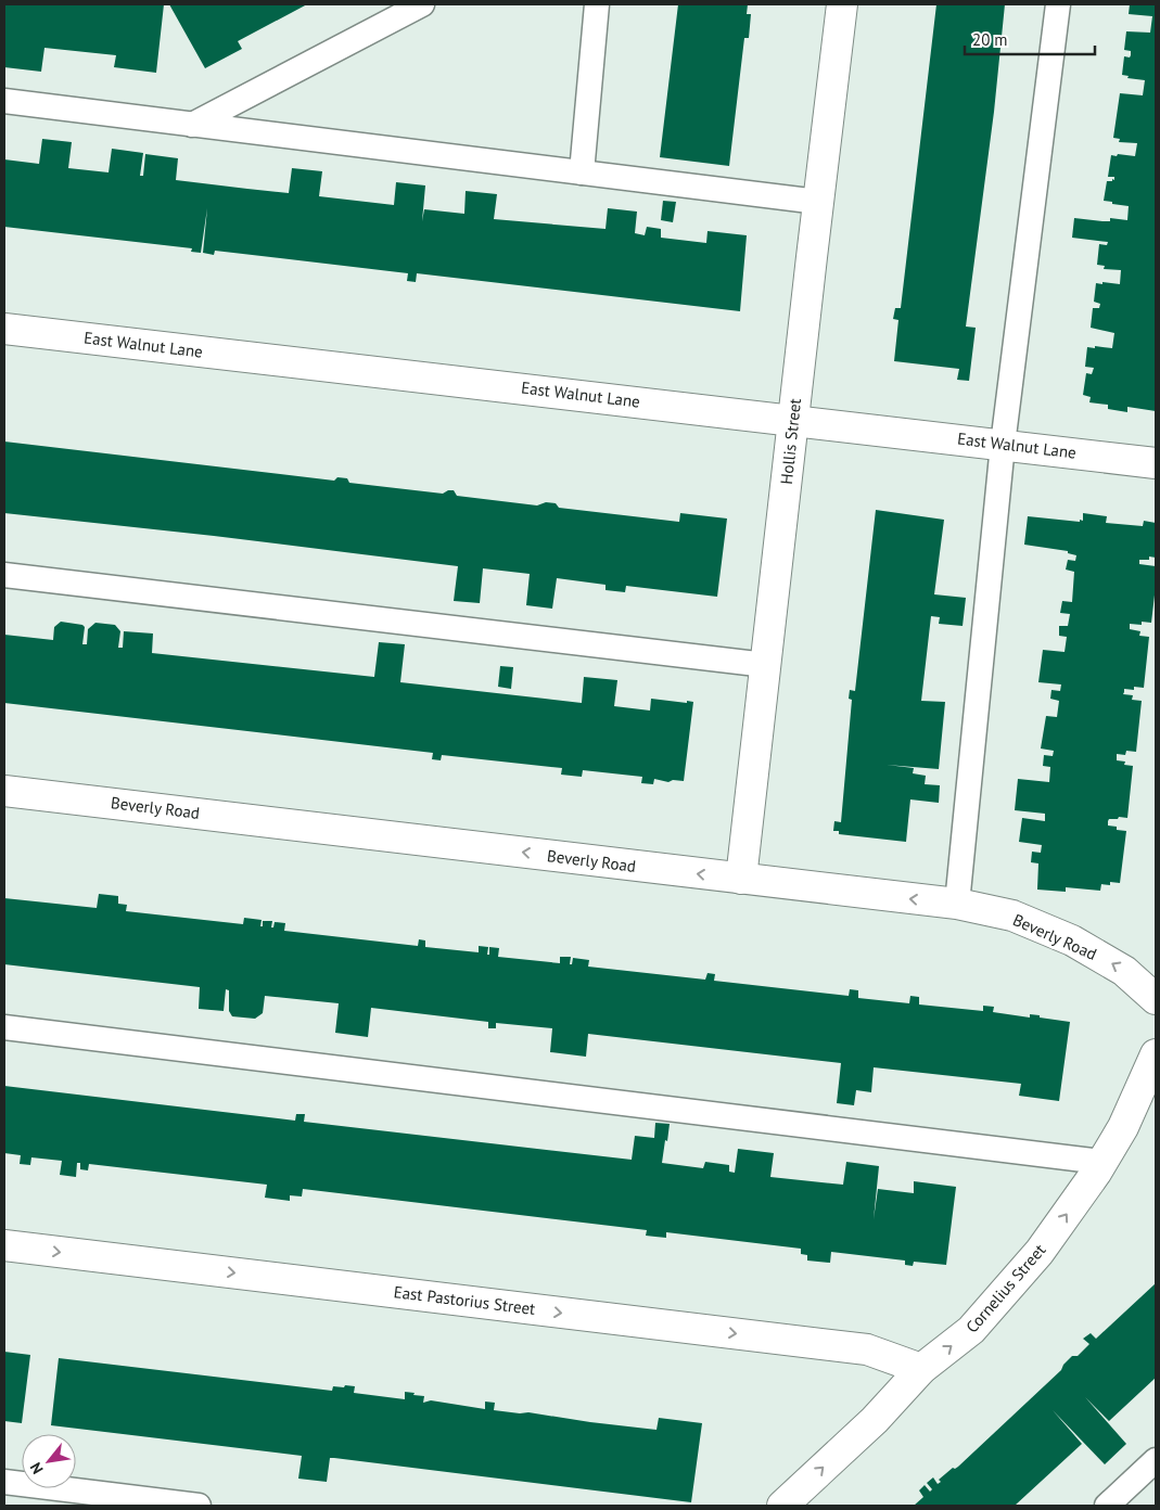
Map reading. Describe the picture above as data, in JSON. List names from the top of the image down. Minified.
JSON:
{"streets":{"street":["East Walnut Lane","Hollis Street","Beverly Road","Cornelius Street","East Pastorius Street"]},"crossings":[["East Walnut Lane","Hollis Street"],["Hollis Street","Beverly Road"],["Cornelius Street","East Pastorius Street"]],"one_way":["Beverly Road","Cornelius Street","East Pastorius Street"],"scale_bar":"20 m","north":"bottom left"}
